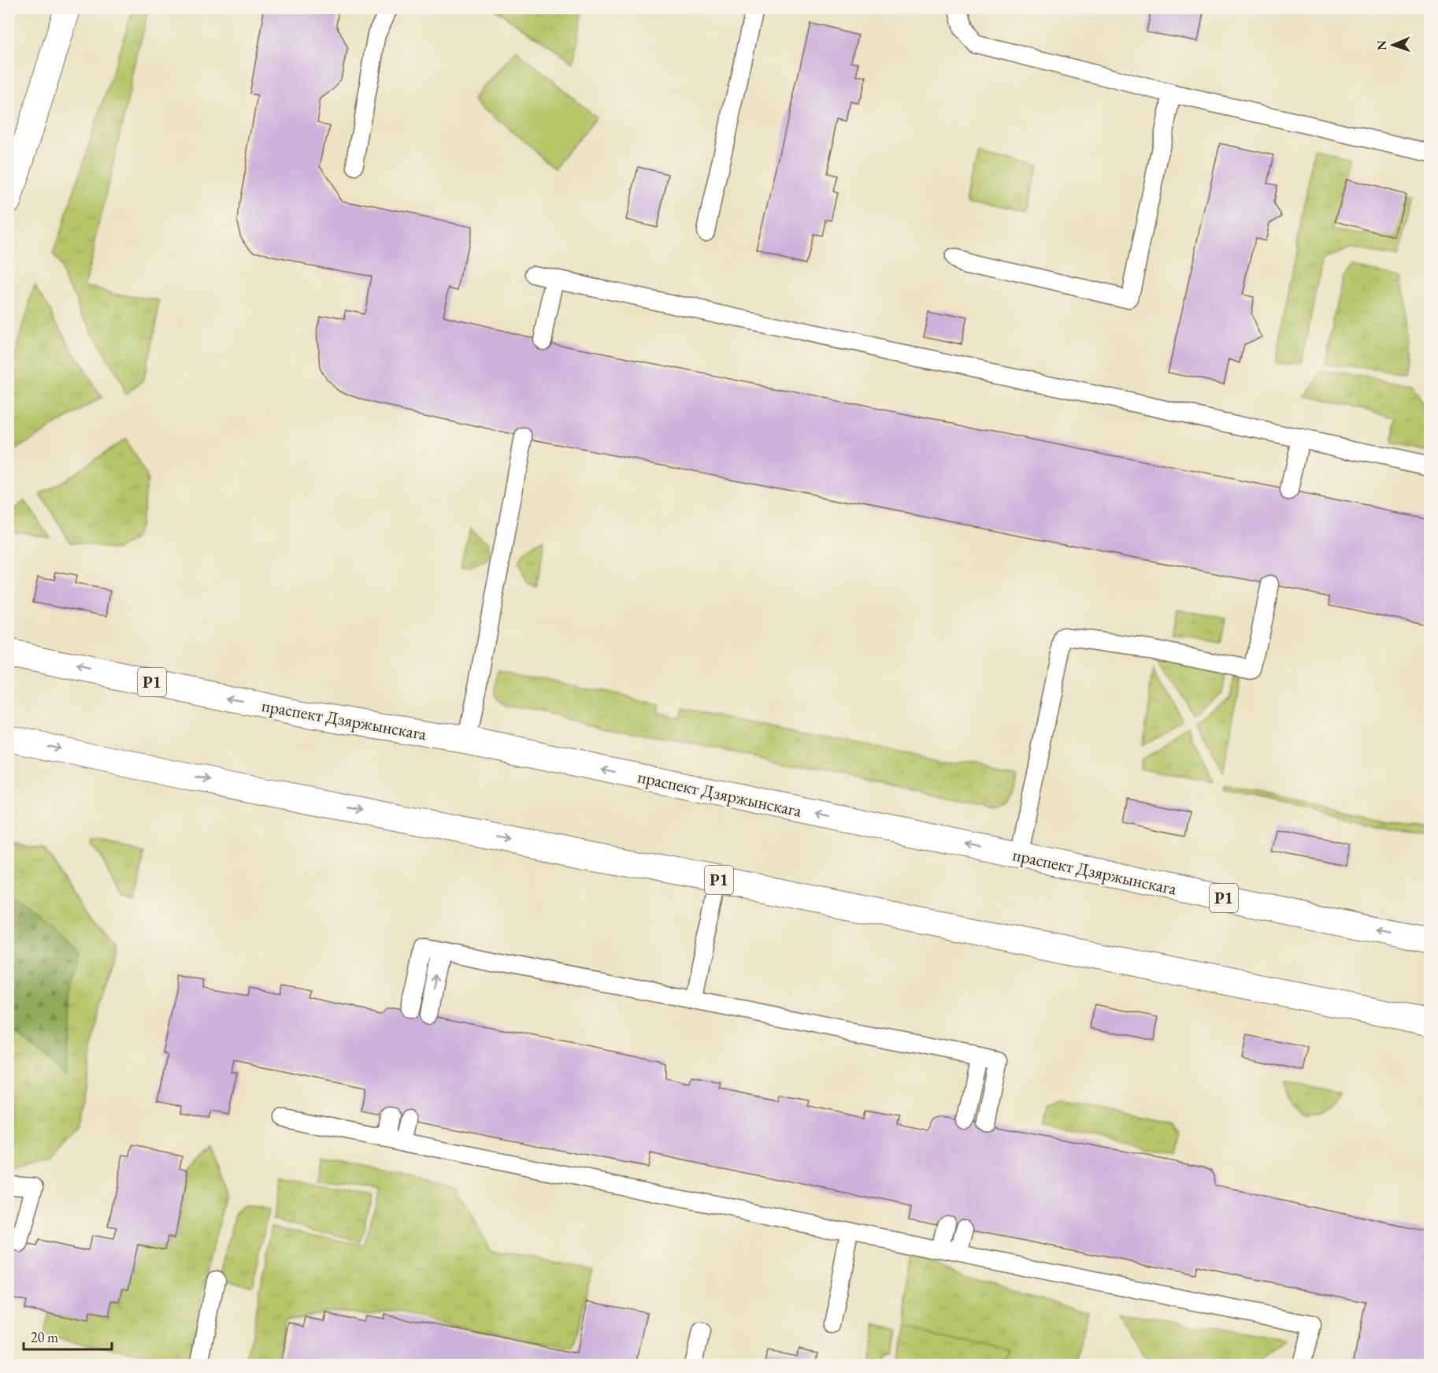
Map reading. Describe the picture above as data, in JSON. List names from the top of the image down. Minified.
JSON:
{"streets":{"main road":["Р1","праспект Дзяржынскага"]},"scale_bar":"20 m","north":"left"}
